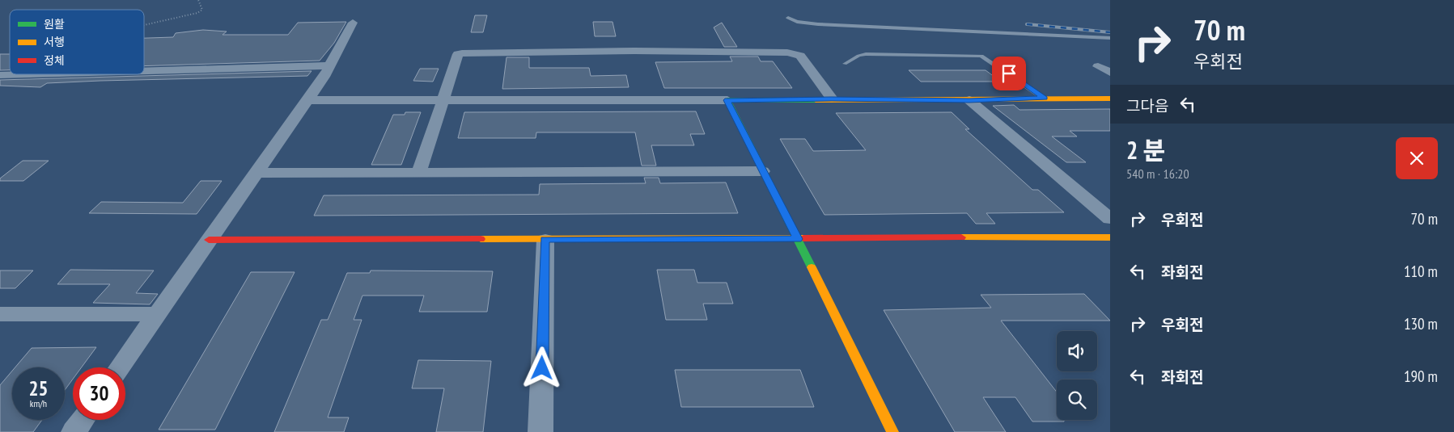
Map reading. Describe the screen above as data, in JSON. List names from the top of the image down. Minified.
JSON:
{"legend":["원활","서행","정체"],"page":{"turn":["70 m","우회전"],"then":"그다음","heading":["2 분","540 m · 16:20"],"list":[{"name":"우회전","value":"70 m"},{"name":"좌회전","value":"110 m"},{"name":"우회전","value":"130 m"},{"name":"좌회전","value":"190 m"}],"speed":"25 km/h","limit":"30"}}
